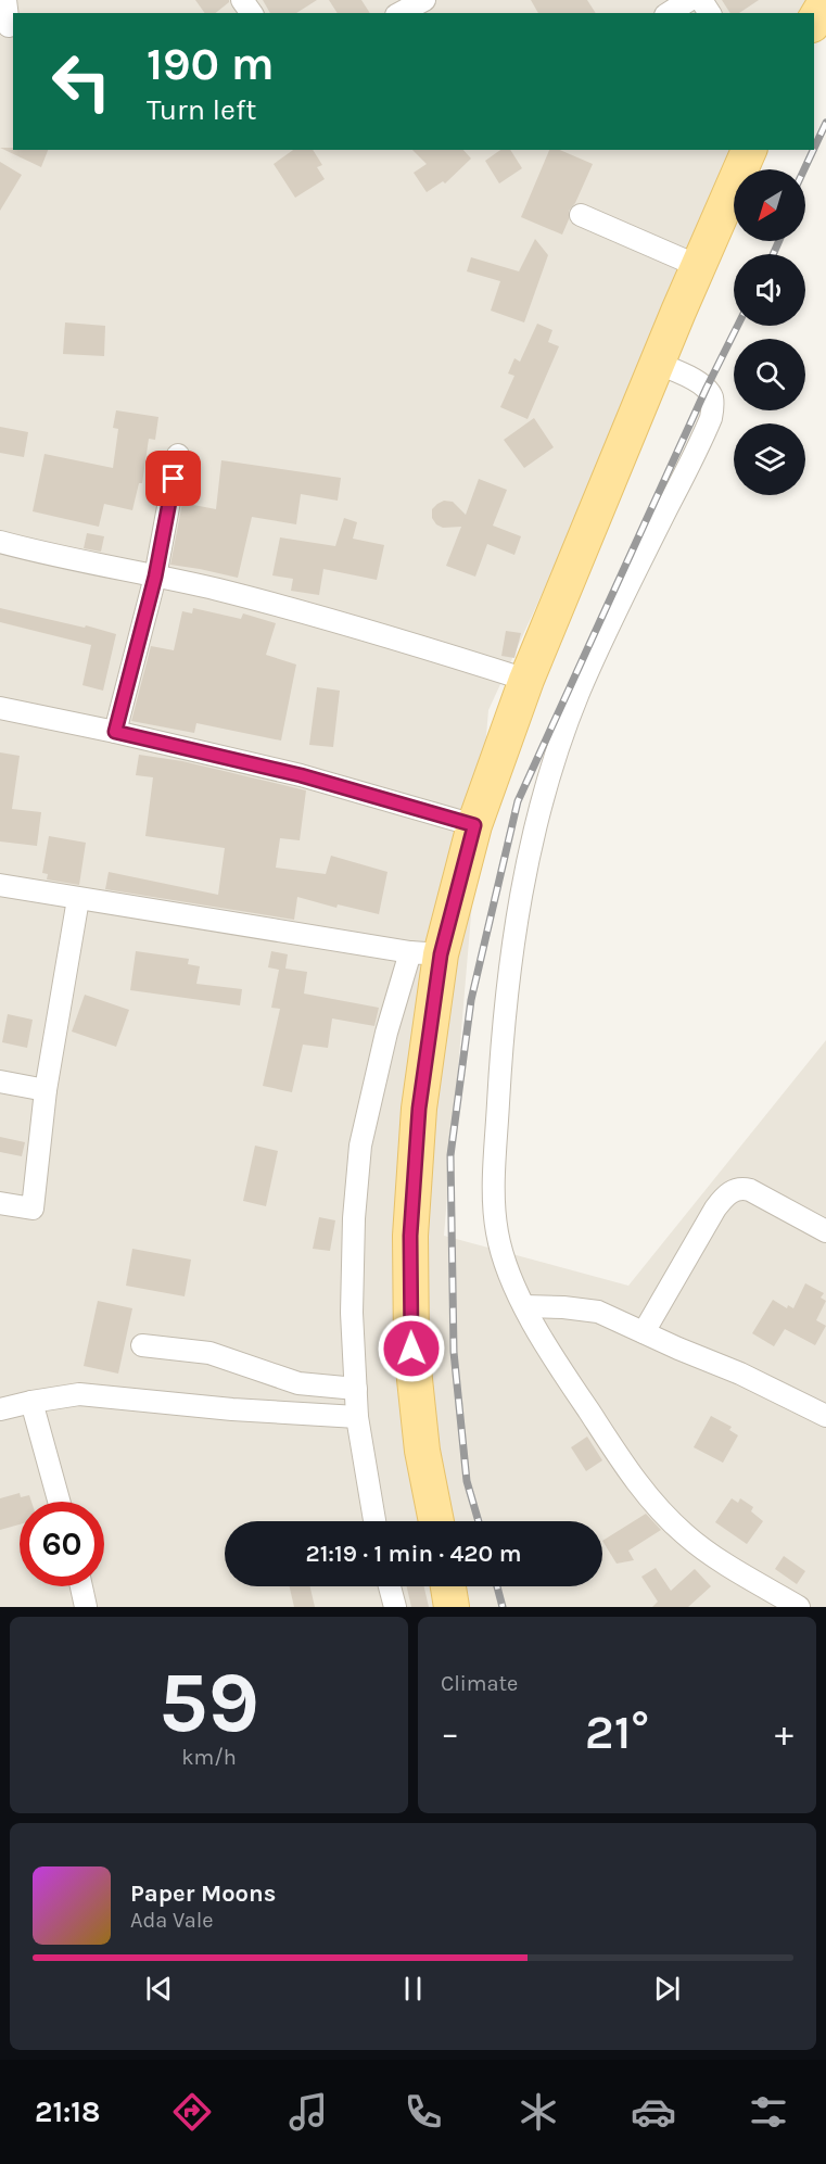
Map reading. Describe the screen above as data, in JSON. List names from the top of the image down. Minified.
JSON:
{"north":"bottom left","page":{"turn":["190 m","Turn left"],"limit":"60","trip":"21:19 · 1 min · 420 m","tile":[["59","km/h"],"Climate"],"heat":["−","21°","+"],"song":["Paper Moons","Ada Vale"],"tabs":"21:18"}}
